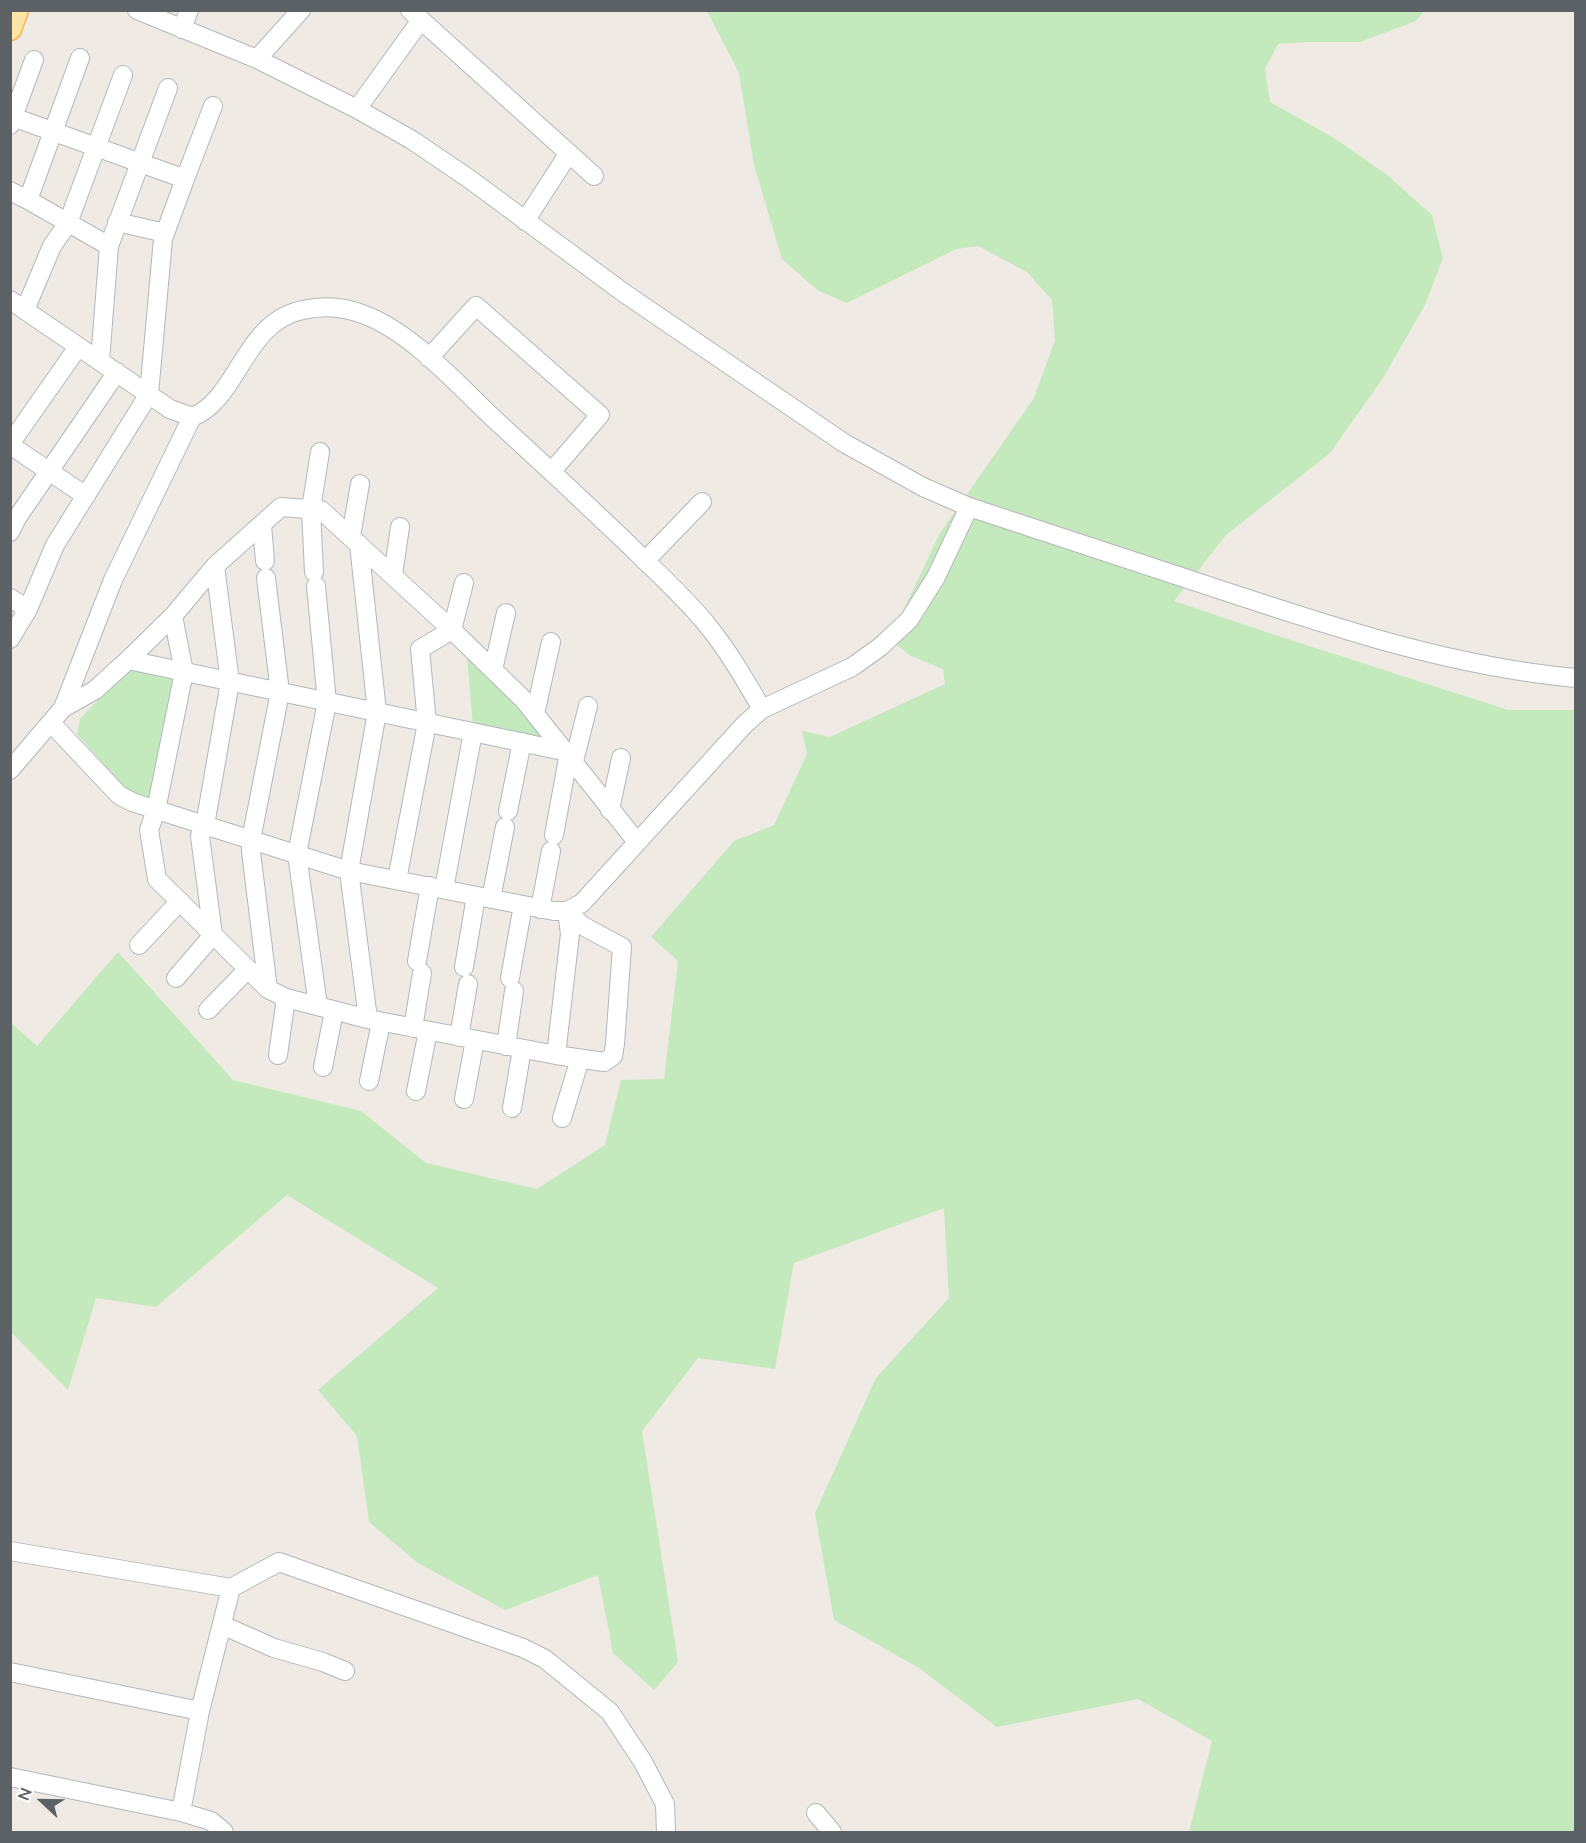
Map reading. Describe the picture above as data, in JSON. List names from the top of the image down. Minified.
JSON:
{"north":"left"}
